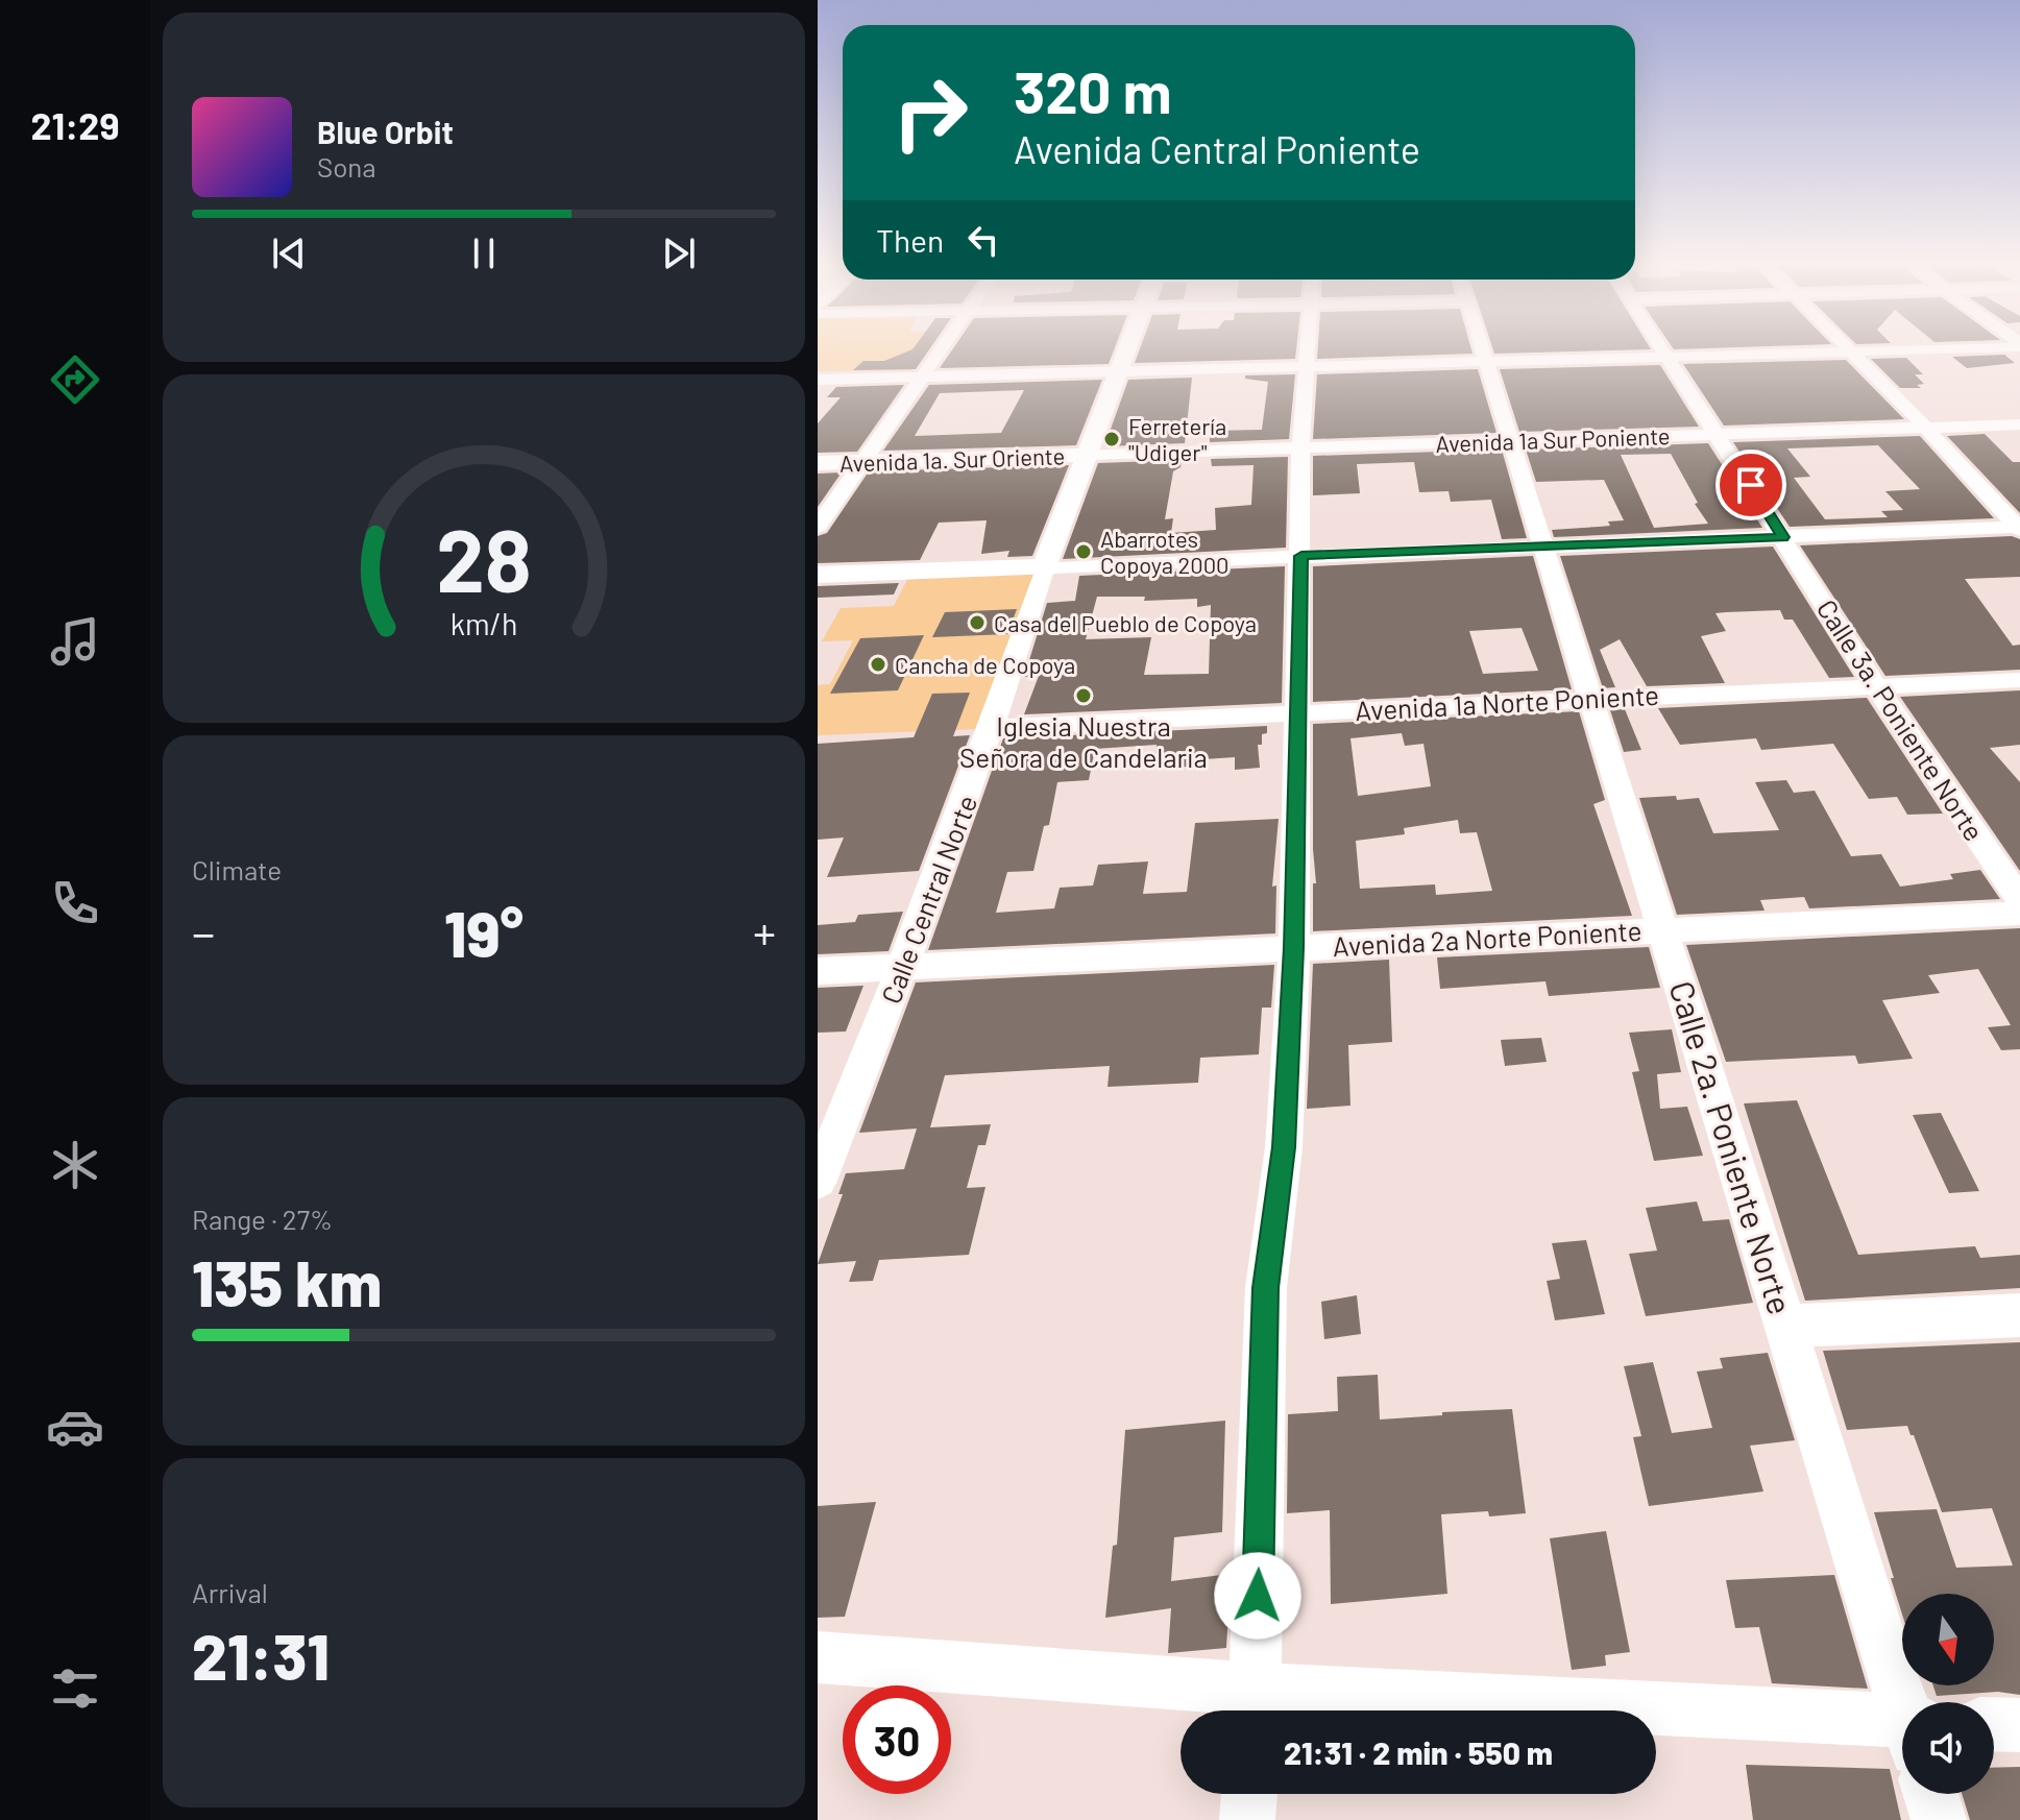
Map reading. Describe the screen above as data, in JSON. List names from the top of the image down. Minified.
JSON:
{"streets":{"street":["Avenida 1a Sur Poniente","Avenida 1a. Sur Oriente","Avenida 1a Norte Poniente","Calle 3a. Poniente Norte","Calle Central Norte","Avenida 2a Norte Poniente","Calle 2a. Poniente Norte"]},"crossings":[["Avenida 1a Sur Poniente","Avenida 1a. Sur Oriente"],["Avenida 1a Sur Poniente","Calle 3a. Poniente Norte"],["Avenida 1a Sur Poniente","Calle 2a. Poniente Norte"],["Avenida 1a Norte Poniente","Calle 3a. Poniente Norte"],["Avenida 1a Norte Poniente","Calle Central Norte"],["Avenida 1a Norte Poniente","Calle 2a. Poniente Norte"],["Calle Central Norte","Avenida 2a Norte Poniente"],["Avenida 2a Norte Poniente","Calle 2a. Poniente Norte"]],"places":["Ferretería \"Udiger\"","Abarrotes Copoya 2000","Casa del Pueblo de Copoya","Cancha de Copoya","Iglesia Nuestra Señora de Candelaria"],"north":"bottom","page":{"tabs":"21:29","turn":["320 m","Avenida Central Poniente"],"song":["Blue Orbit","Sona"],"then":"Then","tile":["Climate",["Range · 27%","135 km"],["Arrival","21:31"]],"heat":["−","19°","+"],"limit":"30","trip":"21:31 · 2 min · 550 m","gauge":["28","km/h"]}}
